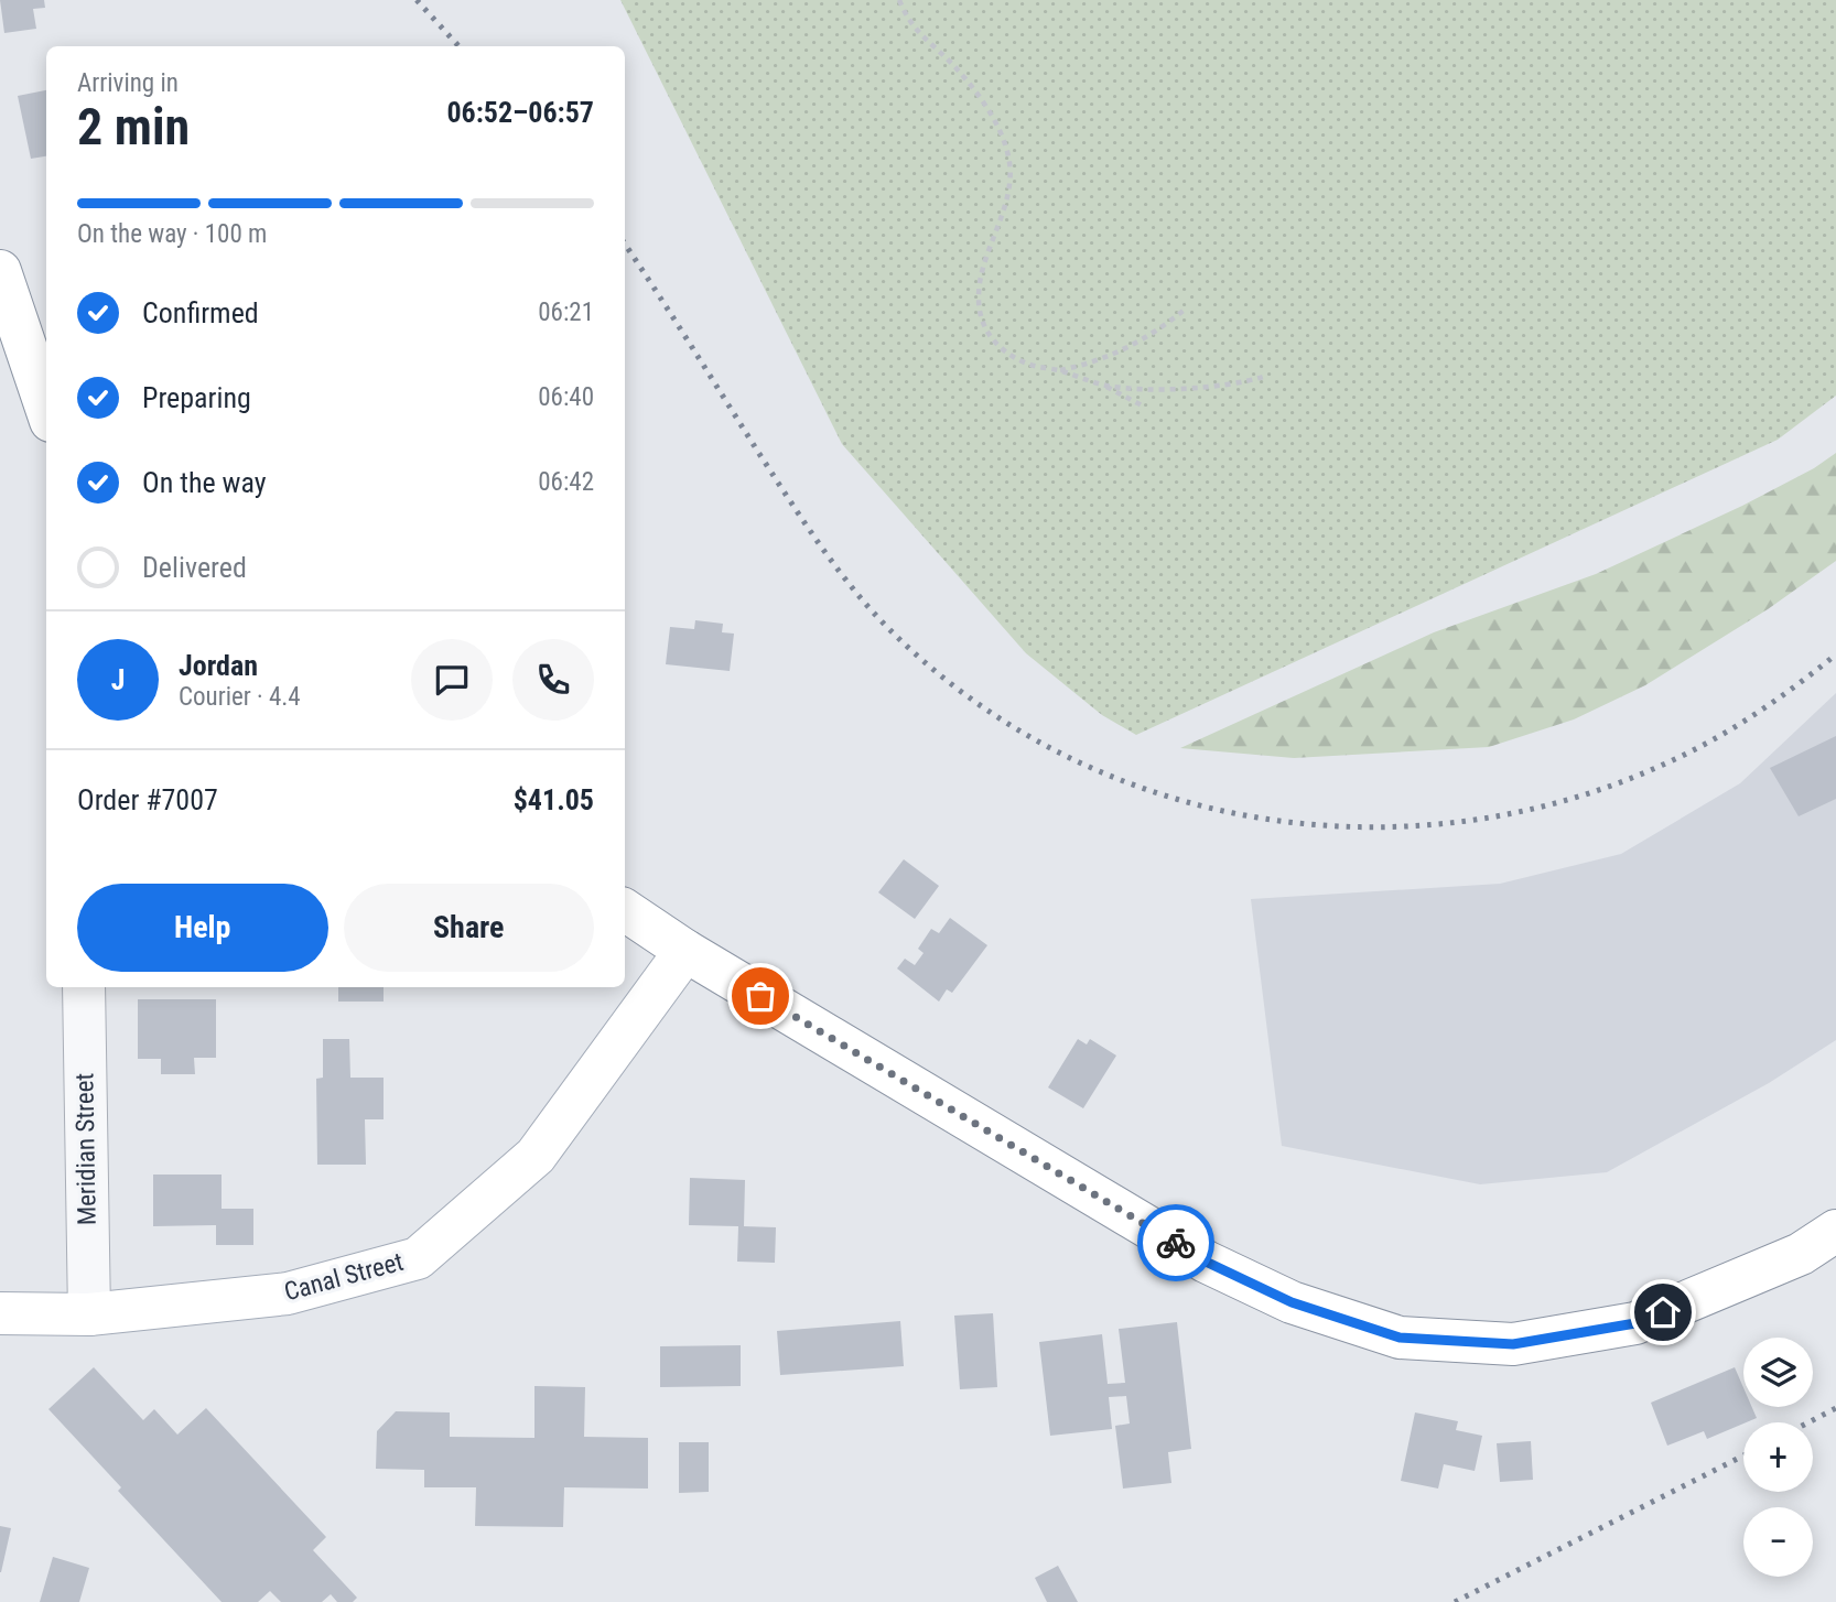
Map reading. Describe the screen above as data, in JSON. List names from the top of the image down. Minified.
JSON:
{"streets":{"main road":["Canal Street"],"street":["Meridian Street"]},"crossings":[["Meridian Street","Canal Street"]],"page":{"heading":["2 min","Arriving in","06:52–06:57"],"panel":["Jordan","Courier · 4.4","Order #7007","$41.05"],"bar":"On the way · 100 m","list":[["Confirmed","06:21"],["Preparing","06:40"],["On the way","06:42"],"Delivered"],"round":"J","buttons":["Help","Share"],"map_buttons":["+","−"]}}
